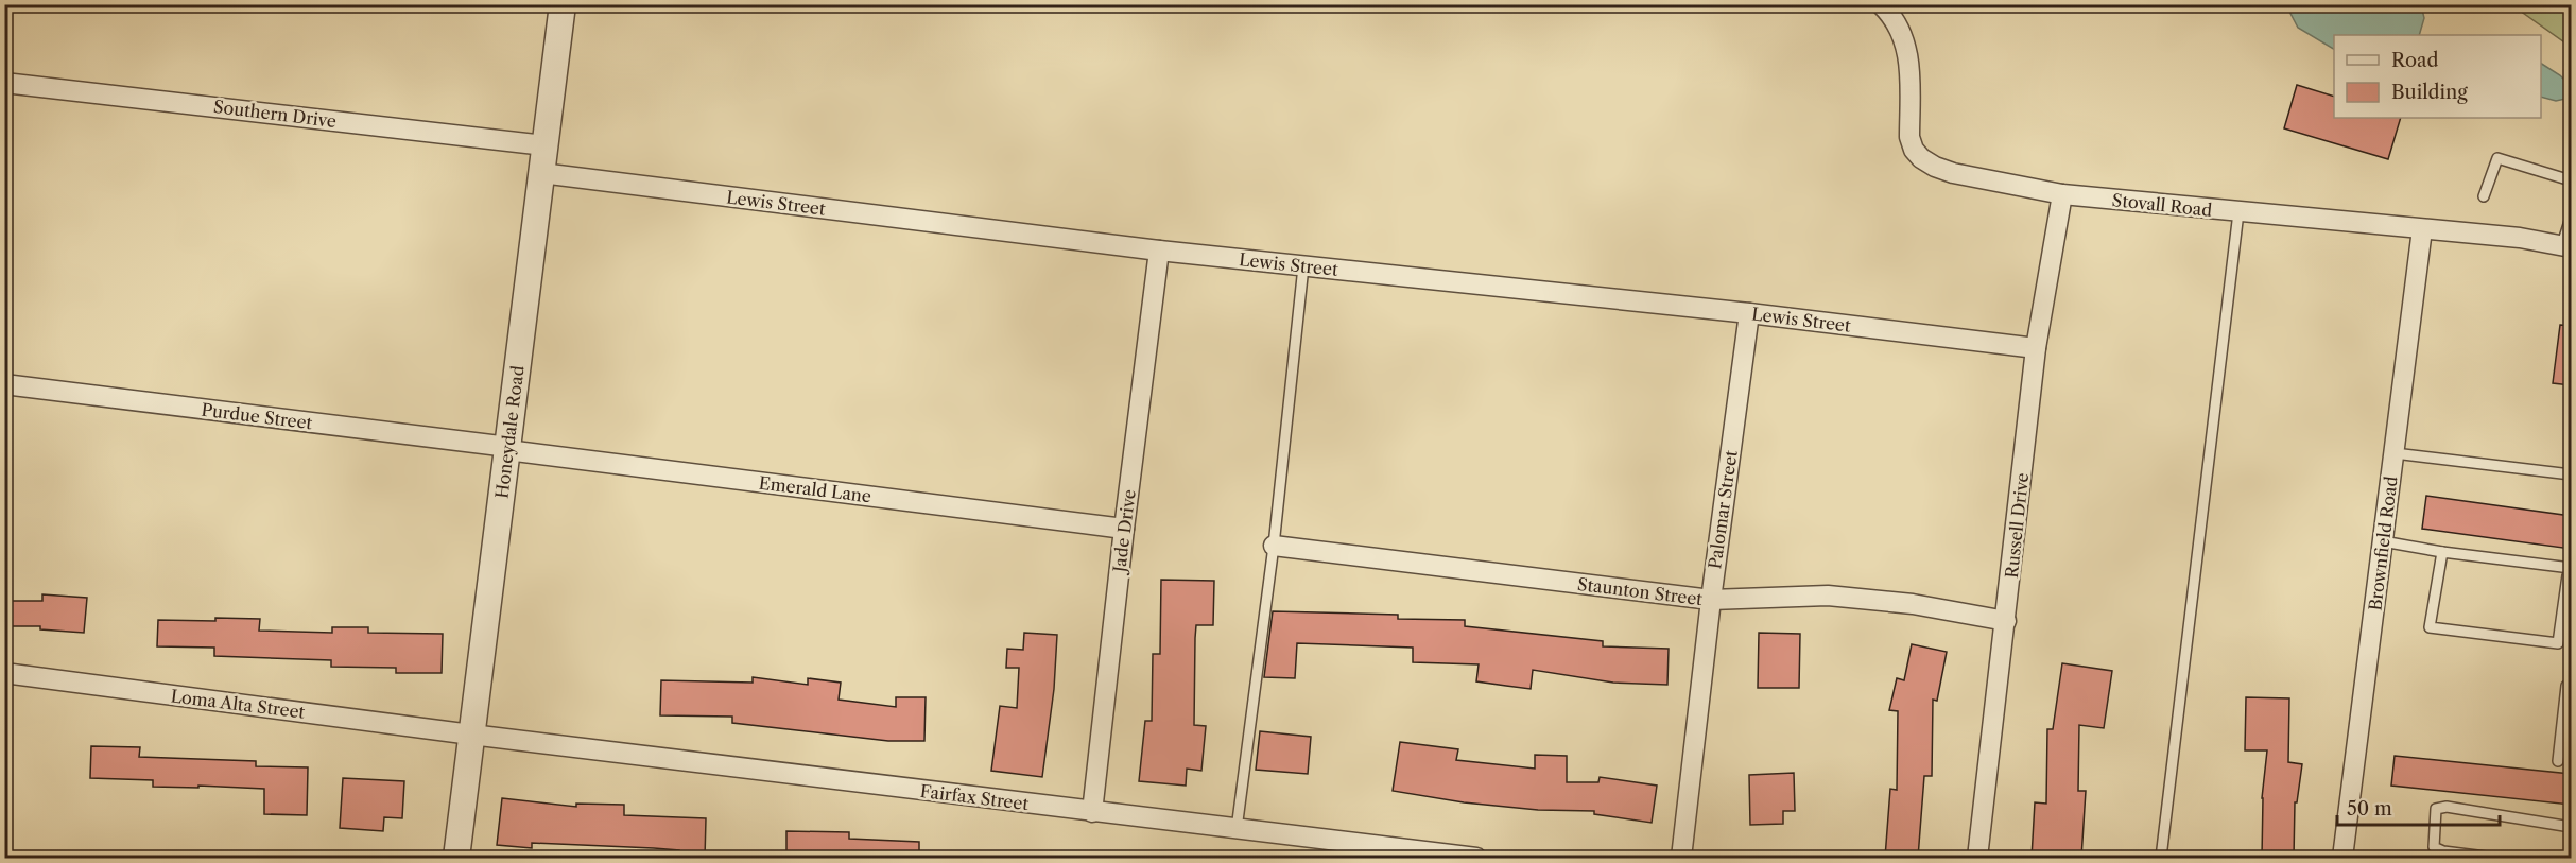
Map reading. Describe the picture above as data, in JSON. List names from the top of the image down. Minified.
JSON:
{"streets":{"street":["Southern Drive","Lewis Street","Stovall Road","Purdue Street","Honeydale Road","Emerald Lane","Palomar Street","Russell Drive","Jade Drive","Brownfield Road","Staunton Street","Loma Alta Street","Fairfax Street"]},"crossings":[["Southern Drive","Honeydale Road"],["Lewis Street","Honeydale Road"],["Lewis Street","Palomar Street"],["Lewis Street","Russell Drive"],["Lewis Street","Jade Drive"],["Stovall Road","Russell Drive"],["Stovall Road","Brownfield Road"],["Purdue Street","Honeydale Road"],["Purdue Street","Emerald Lane"],["Honeydale Road","Emerald Lane"],["Honeydale Road","Loma Alta Street"],["Honeydale Road","Fairfax Street"],["Emerald Lane","Jade Drive"],["Palomar Street","Staunton Street"],["Russell Drive","Staunton Street"],["Jade Drive","Fairfax Street"],["Loma Alta Street","Fairfax Street"]],"legend":["Road","Building"],"scale_bar":"50 m"}
